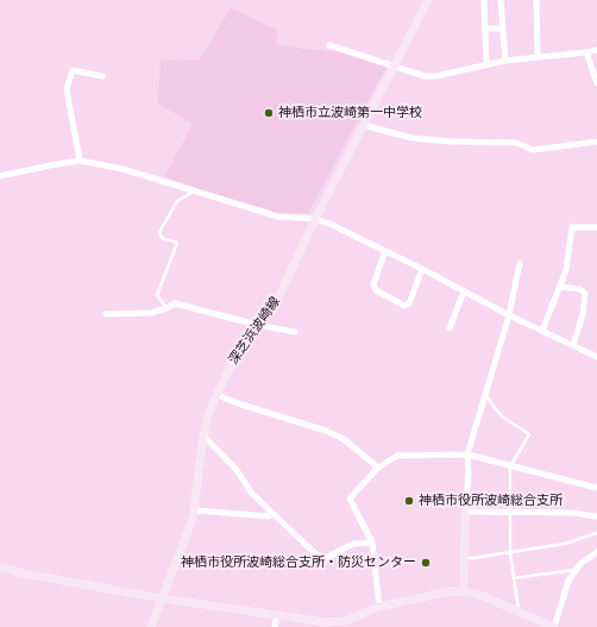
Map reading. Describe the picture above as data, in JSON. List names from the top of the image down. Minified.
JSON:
{"streets":{"main road":["深芝浜波崎線"]},"places":["神栖市立波崎第一中学校","神栖市役所波崎総合支所","神栖市役所波崎総合支所・防災センター"]}
